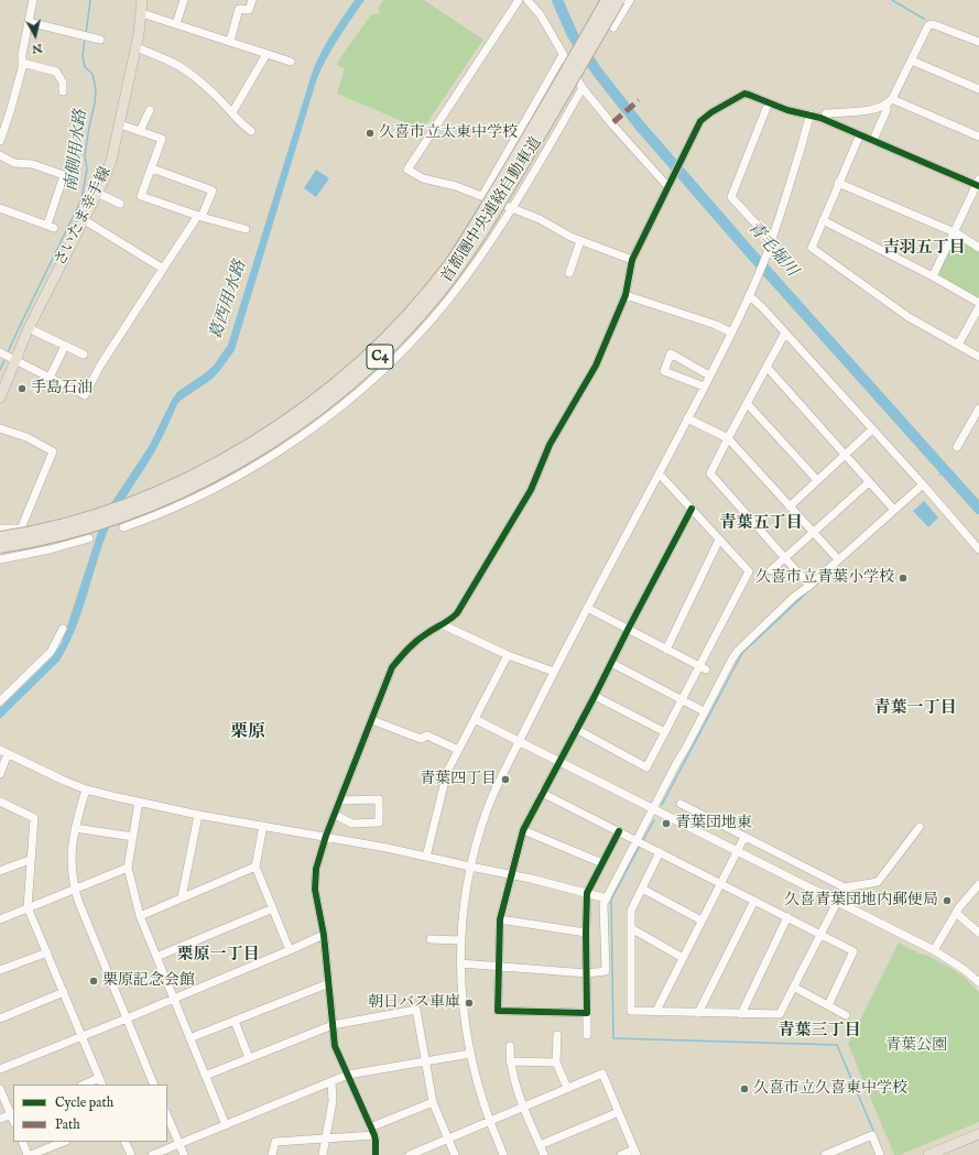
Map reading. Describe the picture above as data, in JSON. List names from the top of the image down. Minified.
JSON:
{"streets":{"highway":["首都圏中央連絡自動車道","C4"],"main road":["さいたま幸手線"]},"districts":["吉羽五丁目","青葉五丁目","青葉一丁目","栗原","栗原一丁目","青葉三丁目"],"water":["南側用水路","青毛堀川","葛西用水路"],"parks":["青葉公園"],"places":["久喜市立太東中学校","手島石油","久喜市立青葉小学校","青葉四丁目","青葉団地東","久喜青葉団地内郵便局","栗原記念会館","朝日バス車庫","久喜市立久喜東中学校"],"legend":["Cycle path","Path"],"north":"bottom"}
